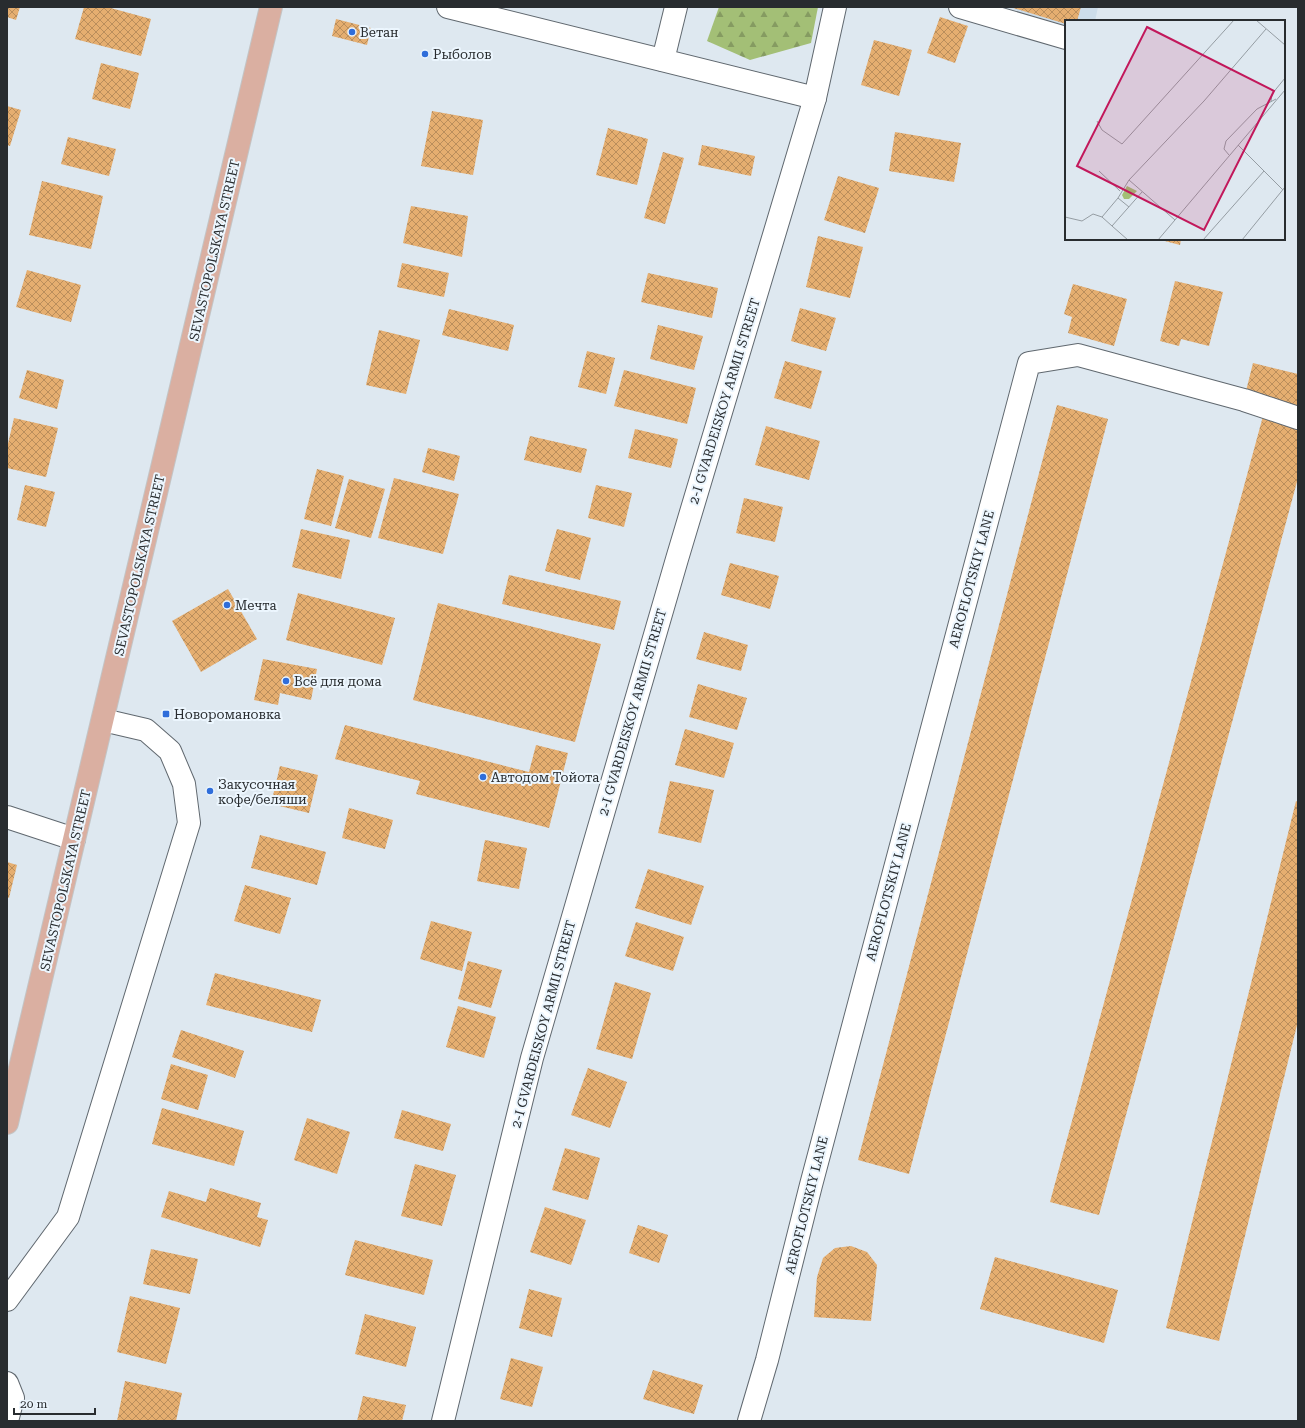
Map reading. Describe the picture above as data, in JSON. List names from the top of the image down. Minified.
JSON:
{"streets":{"main road":["SEVASTOPOLSKAYA STREET"],"street":["2-I GVARDEISKOY ARMII STREET","AEROFLOTSKIY LANE"]},"places":{"other":["Ветан","Рыболов","Мечта","Всё для дома","Автодом Тойота","Закусочная кофе/беляши"],"transit":["Новоромановка"]},"scale_bar":"20 m"}
